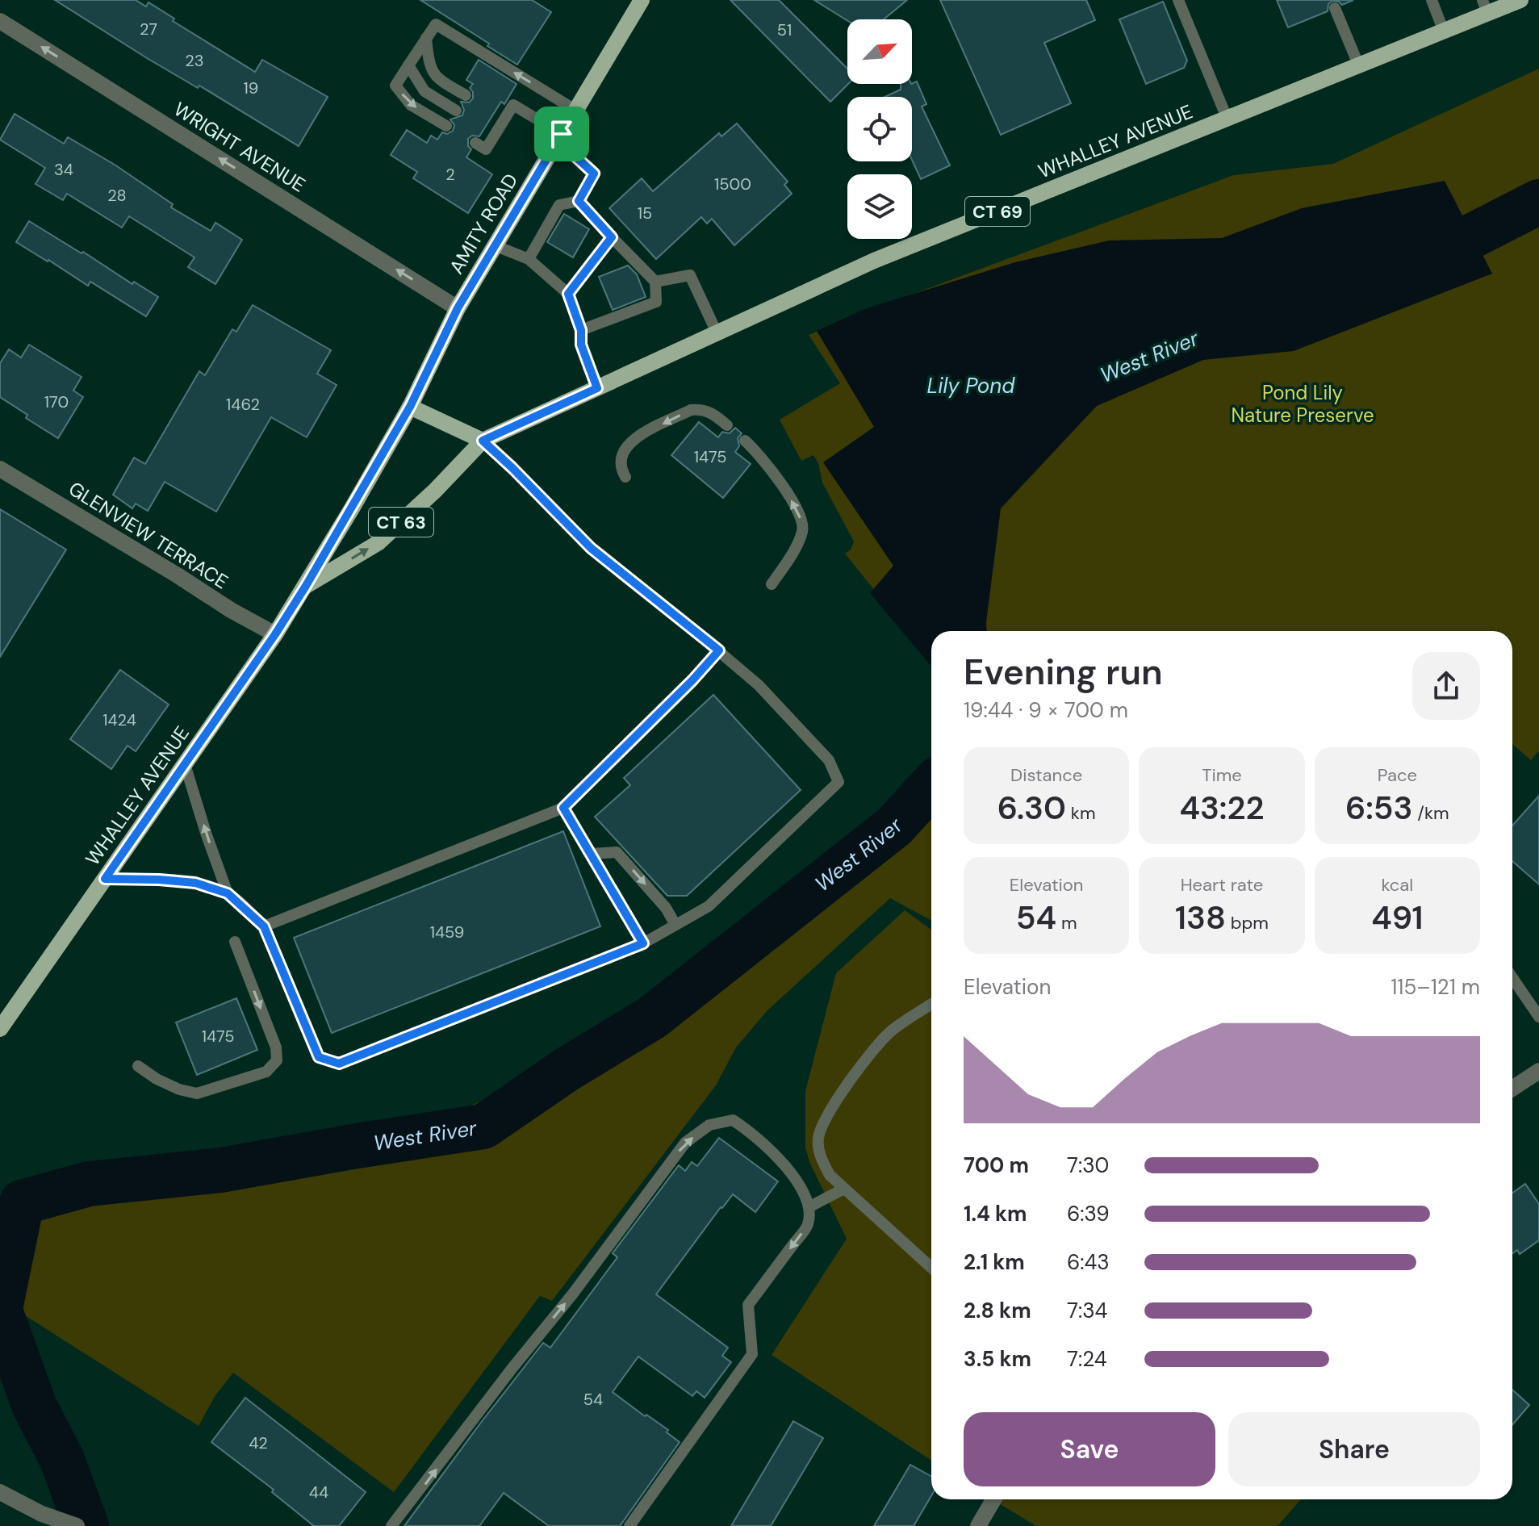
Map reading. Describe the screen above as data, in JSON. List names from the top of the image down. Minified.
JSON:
{"streets":{"main road":["WHALLEY AVENUE","CT 69","AMITY ROAD","CT 63"],"street":["WRIGHT AVENUE","GLENVIEW TERRACE"]},"crossings":[["WHALLEY AVENUE","AMITY ROAD"],["WHALLEY AVENUE","GLENVIEW TERRACE"],["WRIGHT AVENUE","AMITY ROAD"]],"one_way":["WRIGHT AVENUE"],"water":["West River","Lily Pond"],"parks":["Pond Lily Nature Preserve"],"house_numbers":["27","51","23","19","34","2","1500","28","15","170","1462","1475","1424","1459","1475","54","42","44"],"north":"top right","page":{"heading":["Evening run","19:44 · 9 × 700 m"],"stats":[["Distance","6.30 km"],["Time","43:22"],["Pace","6:53 /km"],["Elevation","54 m"],["Heart rate","138 bpm"],["kcal","491"]],"chart":["Elevation","115–121 m"],"list":[{"name":"700 m","note":"7:30"},{"name":"1.4 km","note":"6:39"},{"name":"2.1 km","note":"6:43"},{"name":"2.8 km","note":"7:34"},{"name":"3.5 km","note":"7:24"}],"buttons":["Save","Share"]}}
